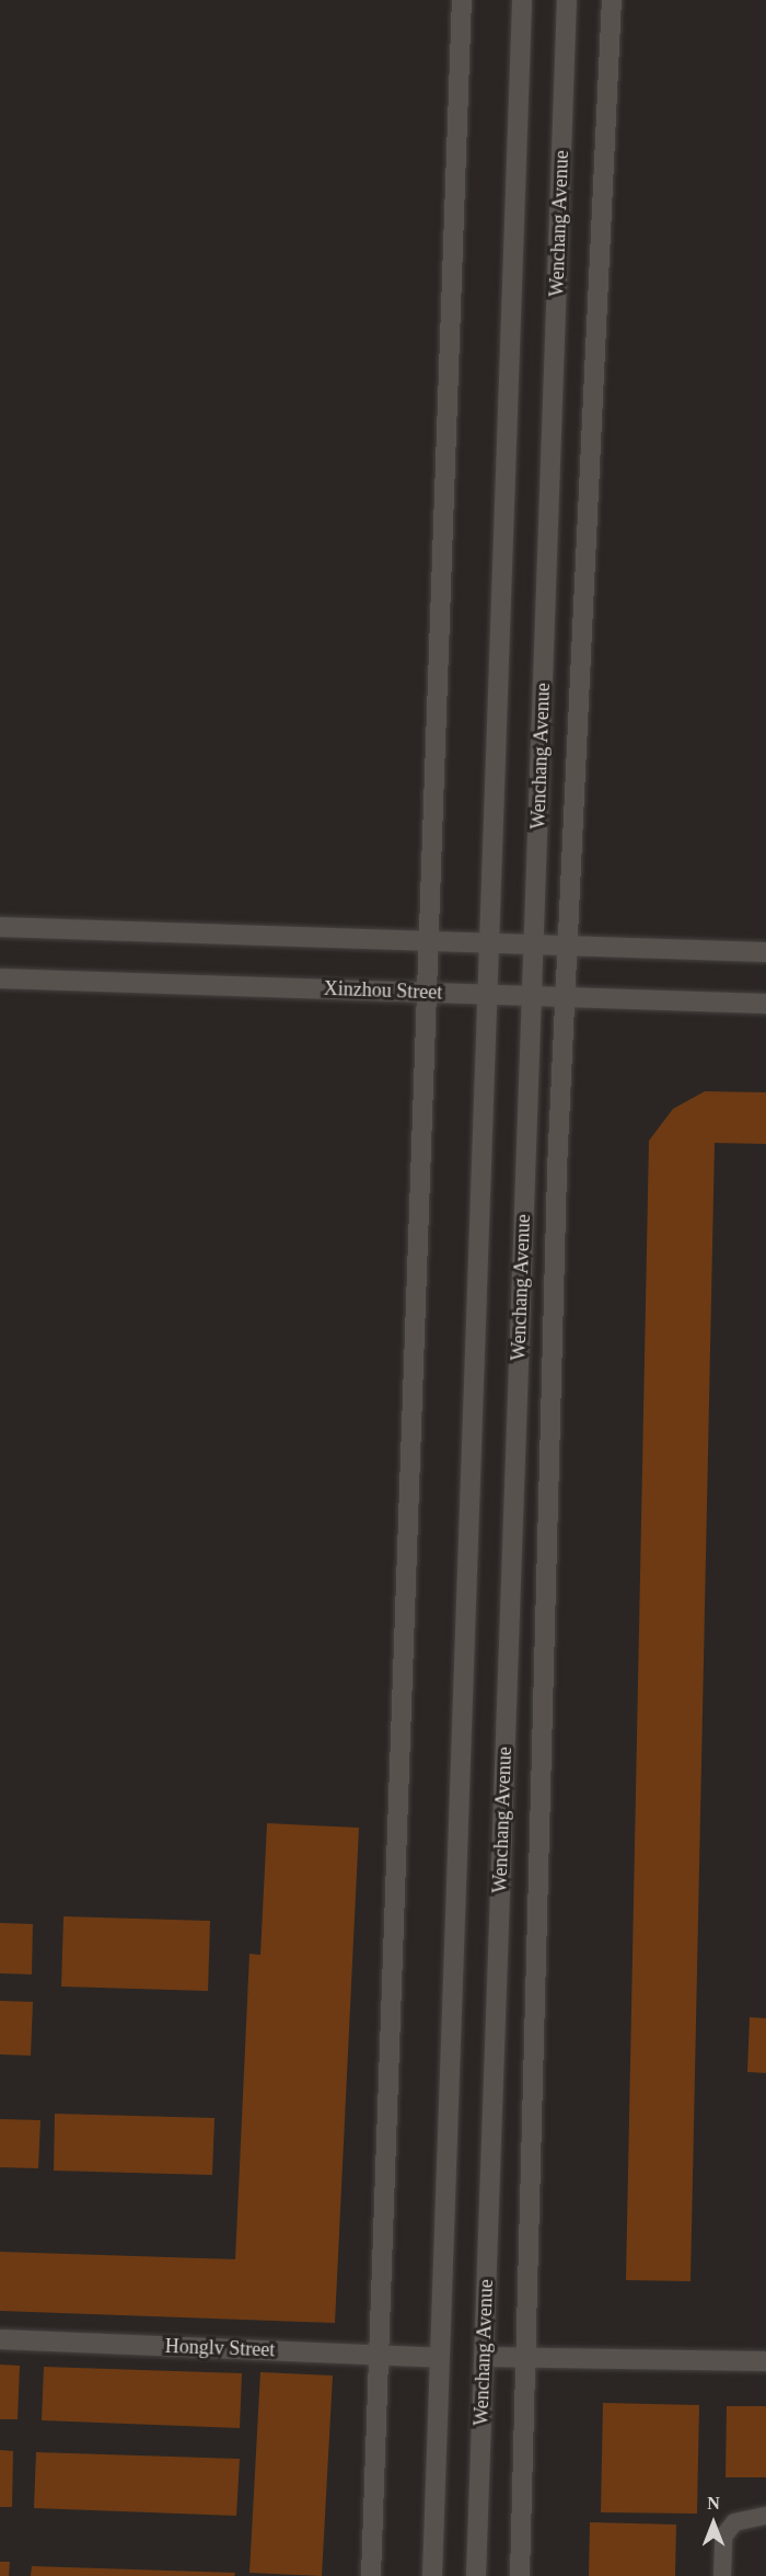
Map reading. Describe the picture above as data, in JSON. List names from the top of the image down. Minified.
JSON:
{"streets":{"main road":["Wenchang Avenue","Xinzhou Street","Honglv Street"]},"crossings":[["Wenchang Avenue","Xinzhou Street"]],"north":"top"}
